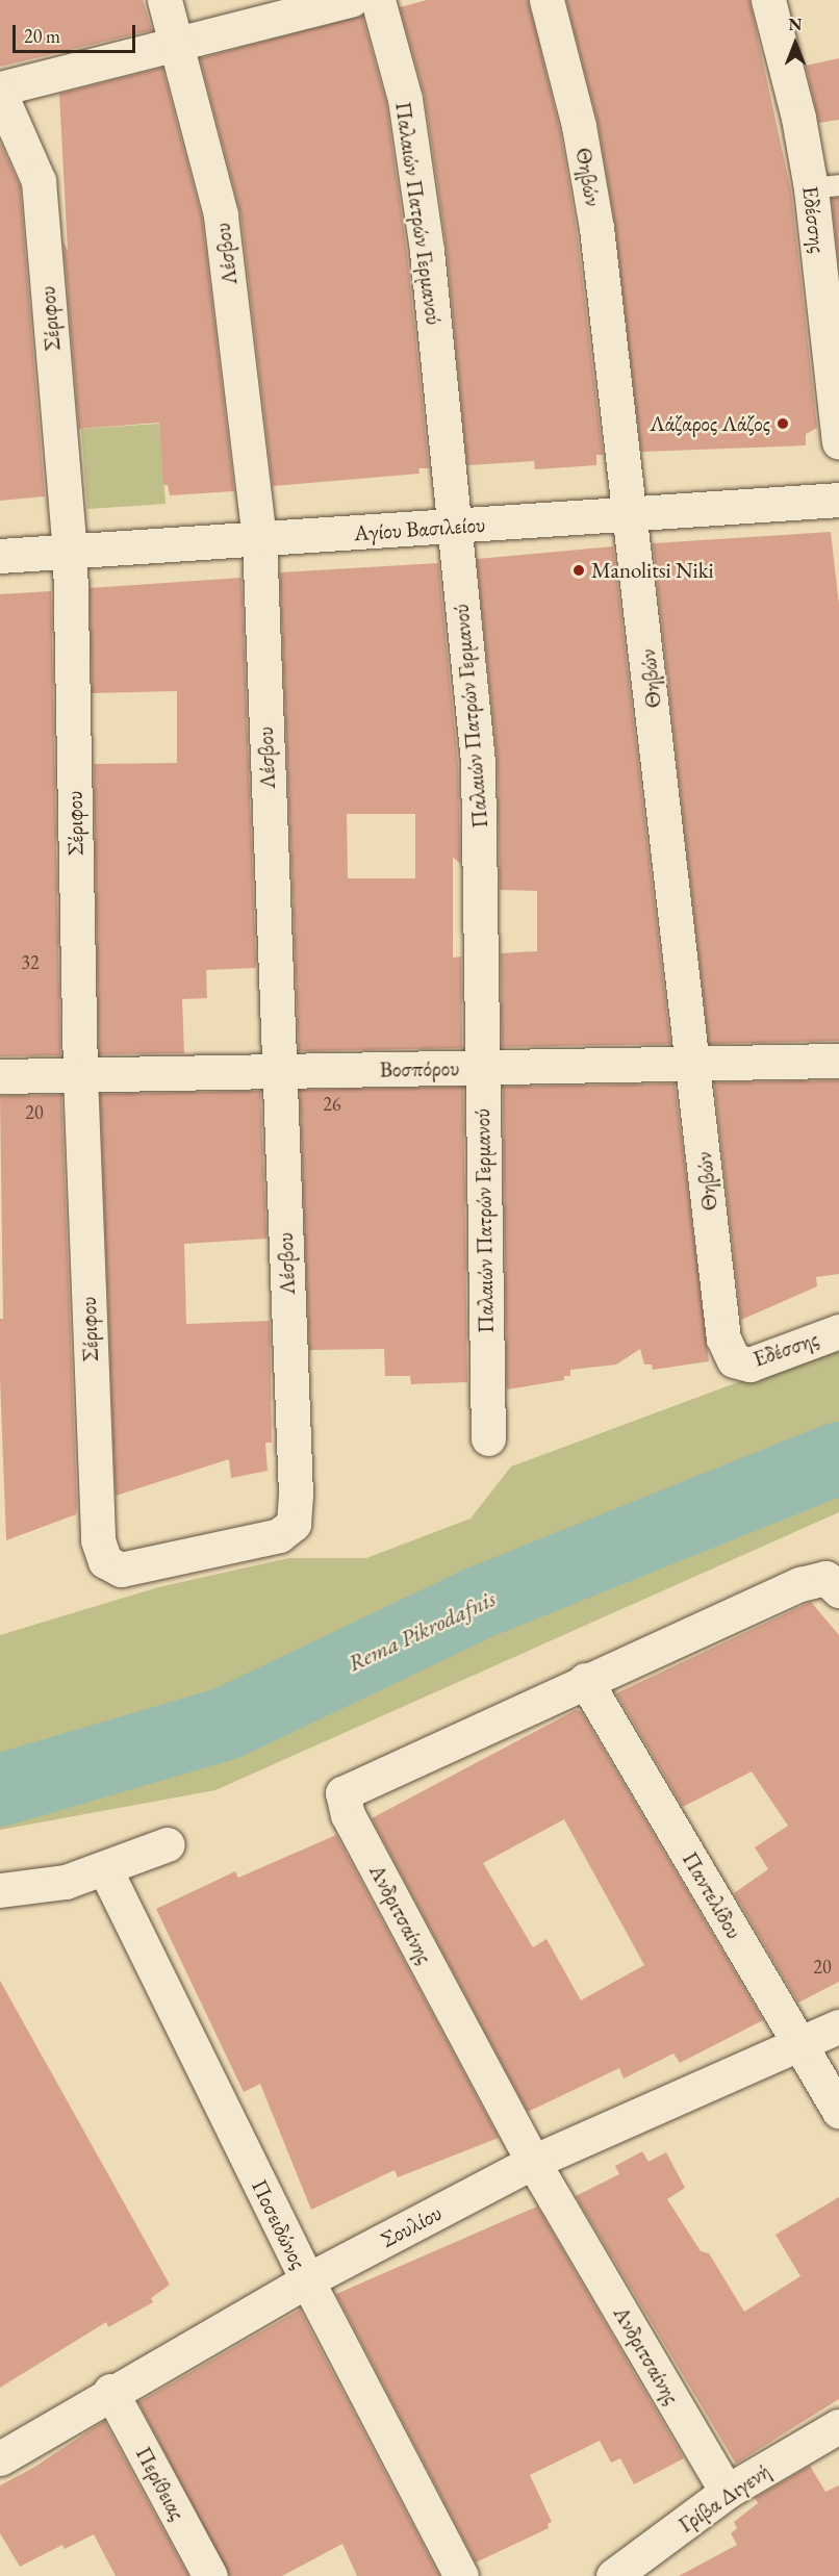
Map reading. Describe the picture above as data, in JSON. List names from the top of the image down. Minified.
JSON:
{"streets":{"street":["Θηβών","Παλαιών Πατρών Γερμανού","Εδέσσης","Λέσβου","Σέριφου","Αγίου Βασιλείου","Βοσπόρου","Παντελίδου","Ανδριτσαίνης","Ποσειδώνος","Σουλίου","Περίθειας","Γρίβα Διγενή"]},"crossings":[["Θηβών","Εδέσσης"],["Θηβών","Αγίου Βασιλείου"],["Θηβών","Βοσπόρου"],["Παλαιών Πατρών Γερμανού","Αγίου Βασιλείου"],["Παλαιών Πατρών Γερμανού","Βοσπόρου"],["Λέσβου","Σέριφου"],["Λέσβου","Αγίου Βασιλείου"],["Λέσβου","Βοσπόρου"],["Σέριφου","Αγίου Βασιλείου"],["Σέριφου","Βοσπόρου"],["Παντελίδου","Ανδριτσαίνης"],["Παντελίδου","Σουλίου"],["Ανδριτσαίνης","Σουλίου"],["Ανδριτσαίνης","Γρίβα Διγενή"],["Ποσειδώνος","Σουλίου"],["Σουλίου","Περίθειας"]],"water":["Rema Pikrodafnis"],"places":["Λάζαρος Λάζος","Manolitsi Niki"],"house_numbers":["32","26","20","20"],"scale_bar":"20 m","north":"top"}
